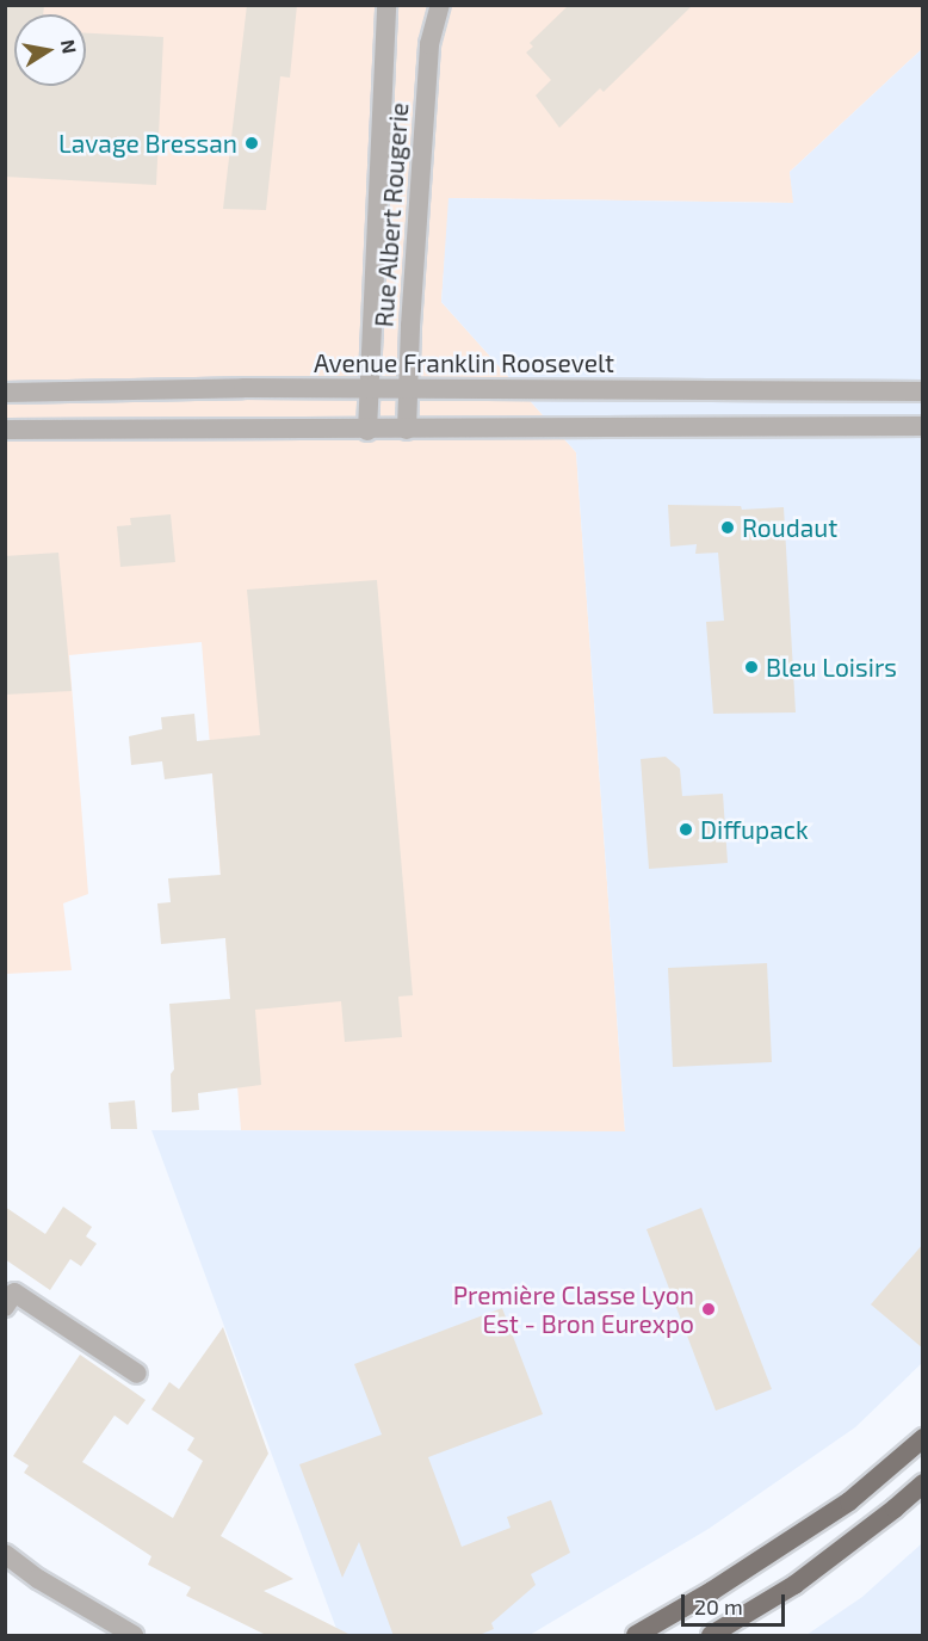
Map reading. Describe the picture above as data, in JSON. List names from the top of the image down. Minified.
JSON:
{"streets":{"street":["Rue Albert Rougerie","Avenue Franklin Roosevelt"]},"crossings":[["Rue Albert Rougerie","Avenue Franklin Roosevelt"]],"places":["Lavage Bressan","Roudaut","Bleu Loisirs","Diffupack","Première Classe Lyon Est - Bron Eurexpo"],"scale_bar":"20 m","north":"right"}
